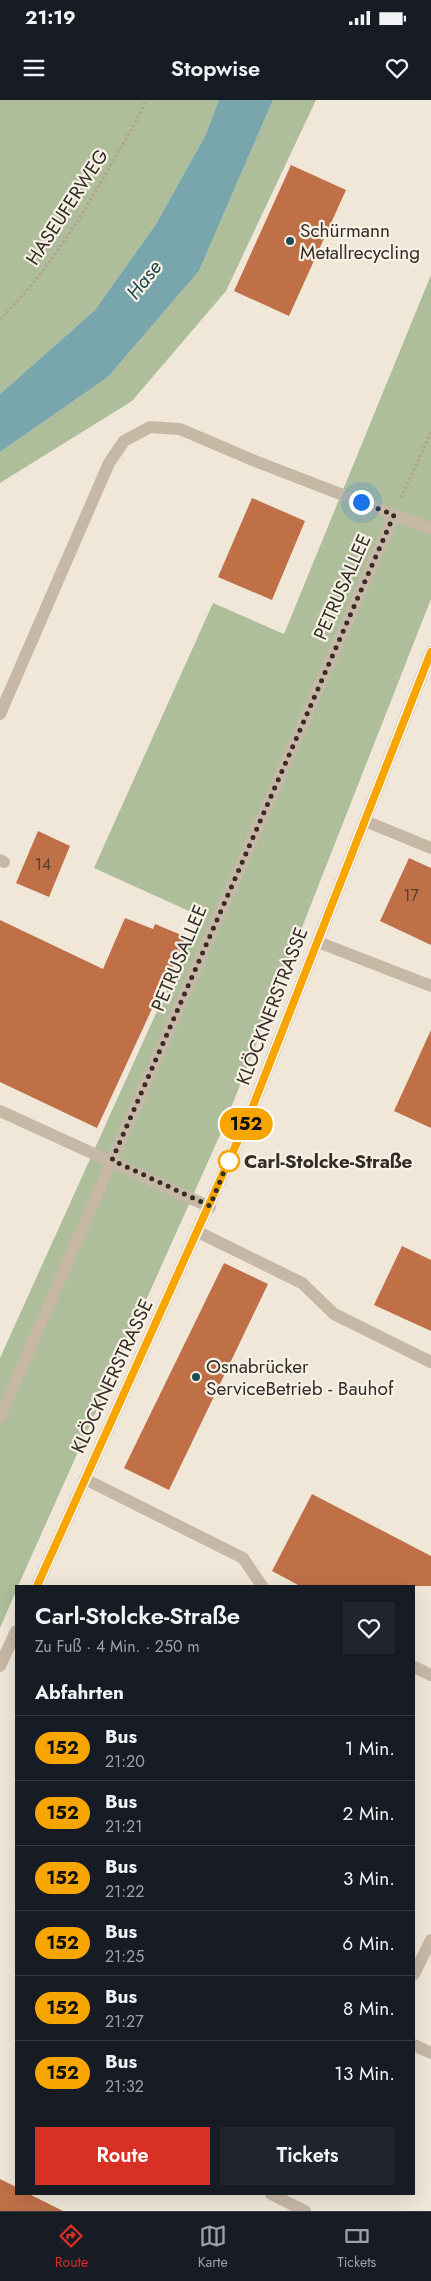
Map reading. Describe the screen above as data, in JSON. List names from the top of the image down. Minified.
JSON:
{"streets":{"street":["PETRUSALLEE","KLÖCKNERSTRASSE"],"path":["HASEUFERWEG"]},"water":["Hase"],"places":["Schürmann Metallrecycling","Carl-Stolcke-Straße","Osnabrücker ServiceBetrieb - Bauhof"],"lines":["bus line 152"],"house_numbers":["14","17"],"page":{"status":"21:19","header":"Stopwise","on_map":"152","heading":[["Carl-Stolcke-Straße","Zu Fuß · 4 Min. · 250 m"],"Abfahrten"],"list":[{"mark":"152","name":"Bus","note":"21:20","value":"1 Min."},{"mark":"152","name":"Bus","note":"21:21","value":"2 Min."},{"mark":"152","name":"Bus","note":"21:22","value":"3 Min."},{"mark":"152","name":"Bus","note":"21:25","value":"6 Min."},{"mark":"152","name":"Bus","note":"21:27","value":"8 Min."},{"mark":"152","name":"Bus","note":"21:32","value":"13 Min."}],"buttons":["Route","Tickets"],"tabs":["Route","Karte","Tickets"]}}
